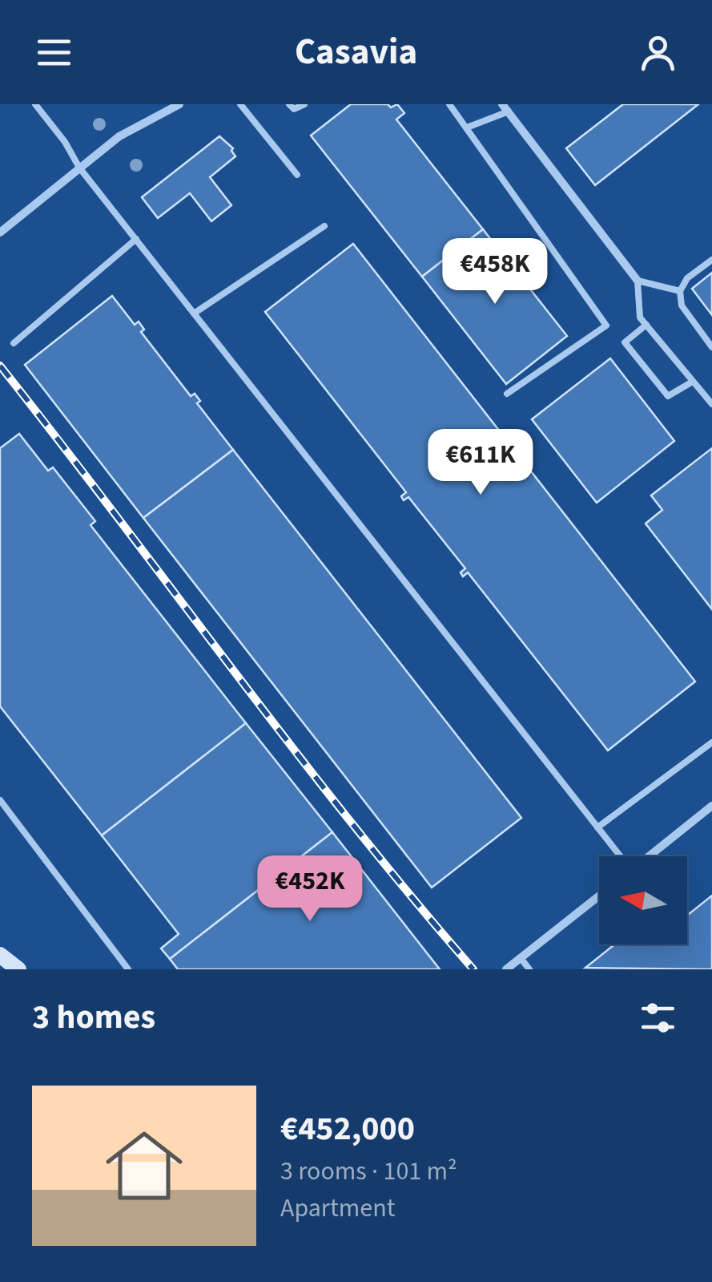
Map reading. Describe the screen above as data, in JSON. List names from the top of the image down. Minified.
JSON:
{"north":"left","page":{"header":"Casavia","price":["€458K","€611K","€452K"],"heading":"3 homes","list":[{"name":"€452,000","note":"3 rooms · 101 m² · Apartment"}]}}
